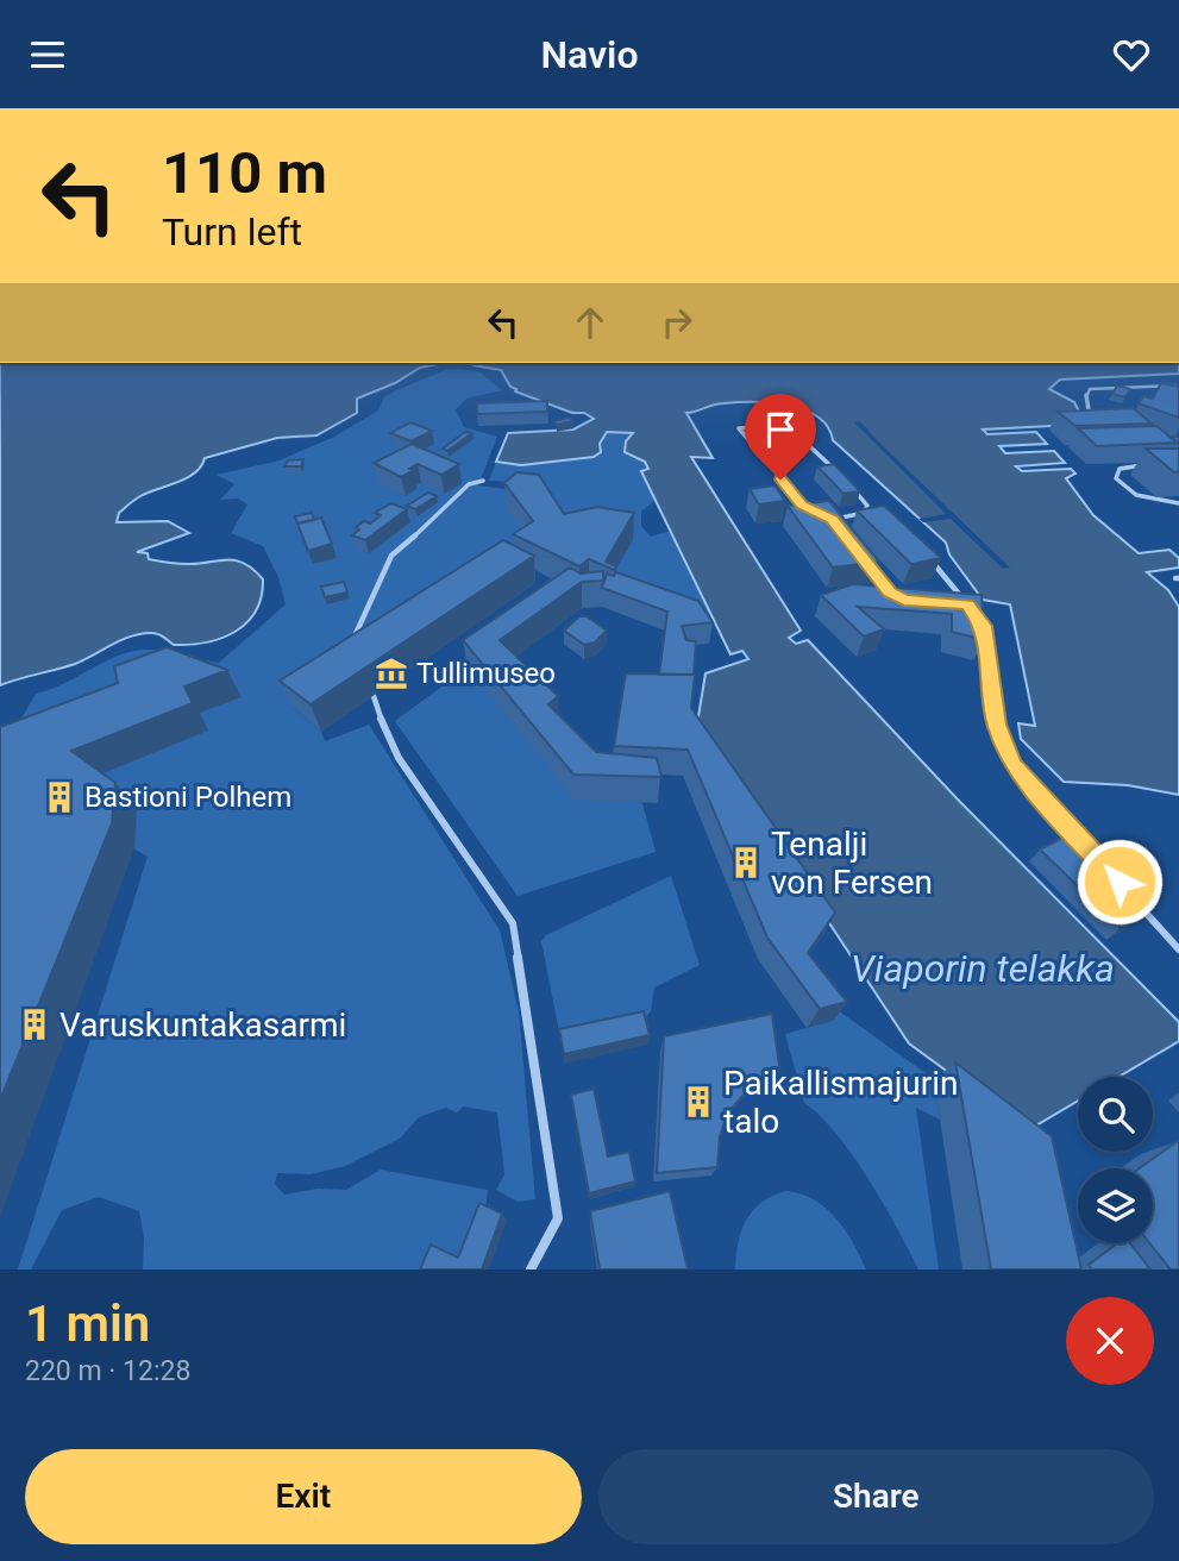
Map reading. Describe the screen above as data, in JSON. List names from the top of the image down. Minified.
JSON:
{"water":["Viaporin telakka"],"places":{"museum":["Tullimuseo"],"building":["Bastioni Polhem","Tenalji von Fersen","Varuskuntakasarmi","Paikallismajurin talo"]},"page":{"header":"Navio","turn":["110 m","Turn left"],"heading":["1 min","220 m · 12:28"],"buttons":["Exit","Share"]}}
